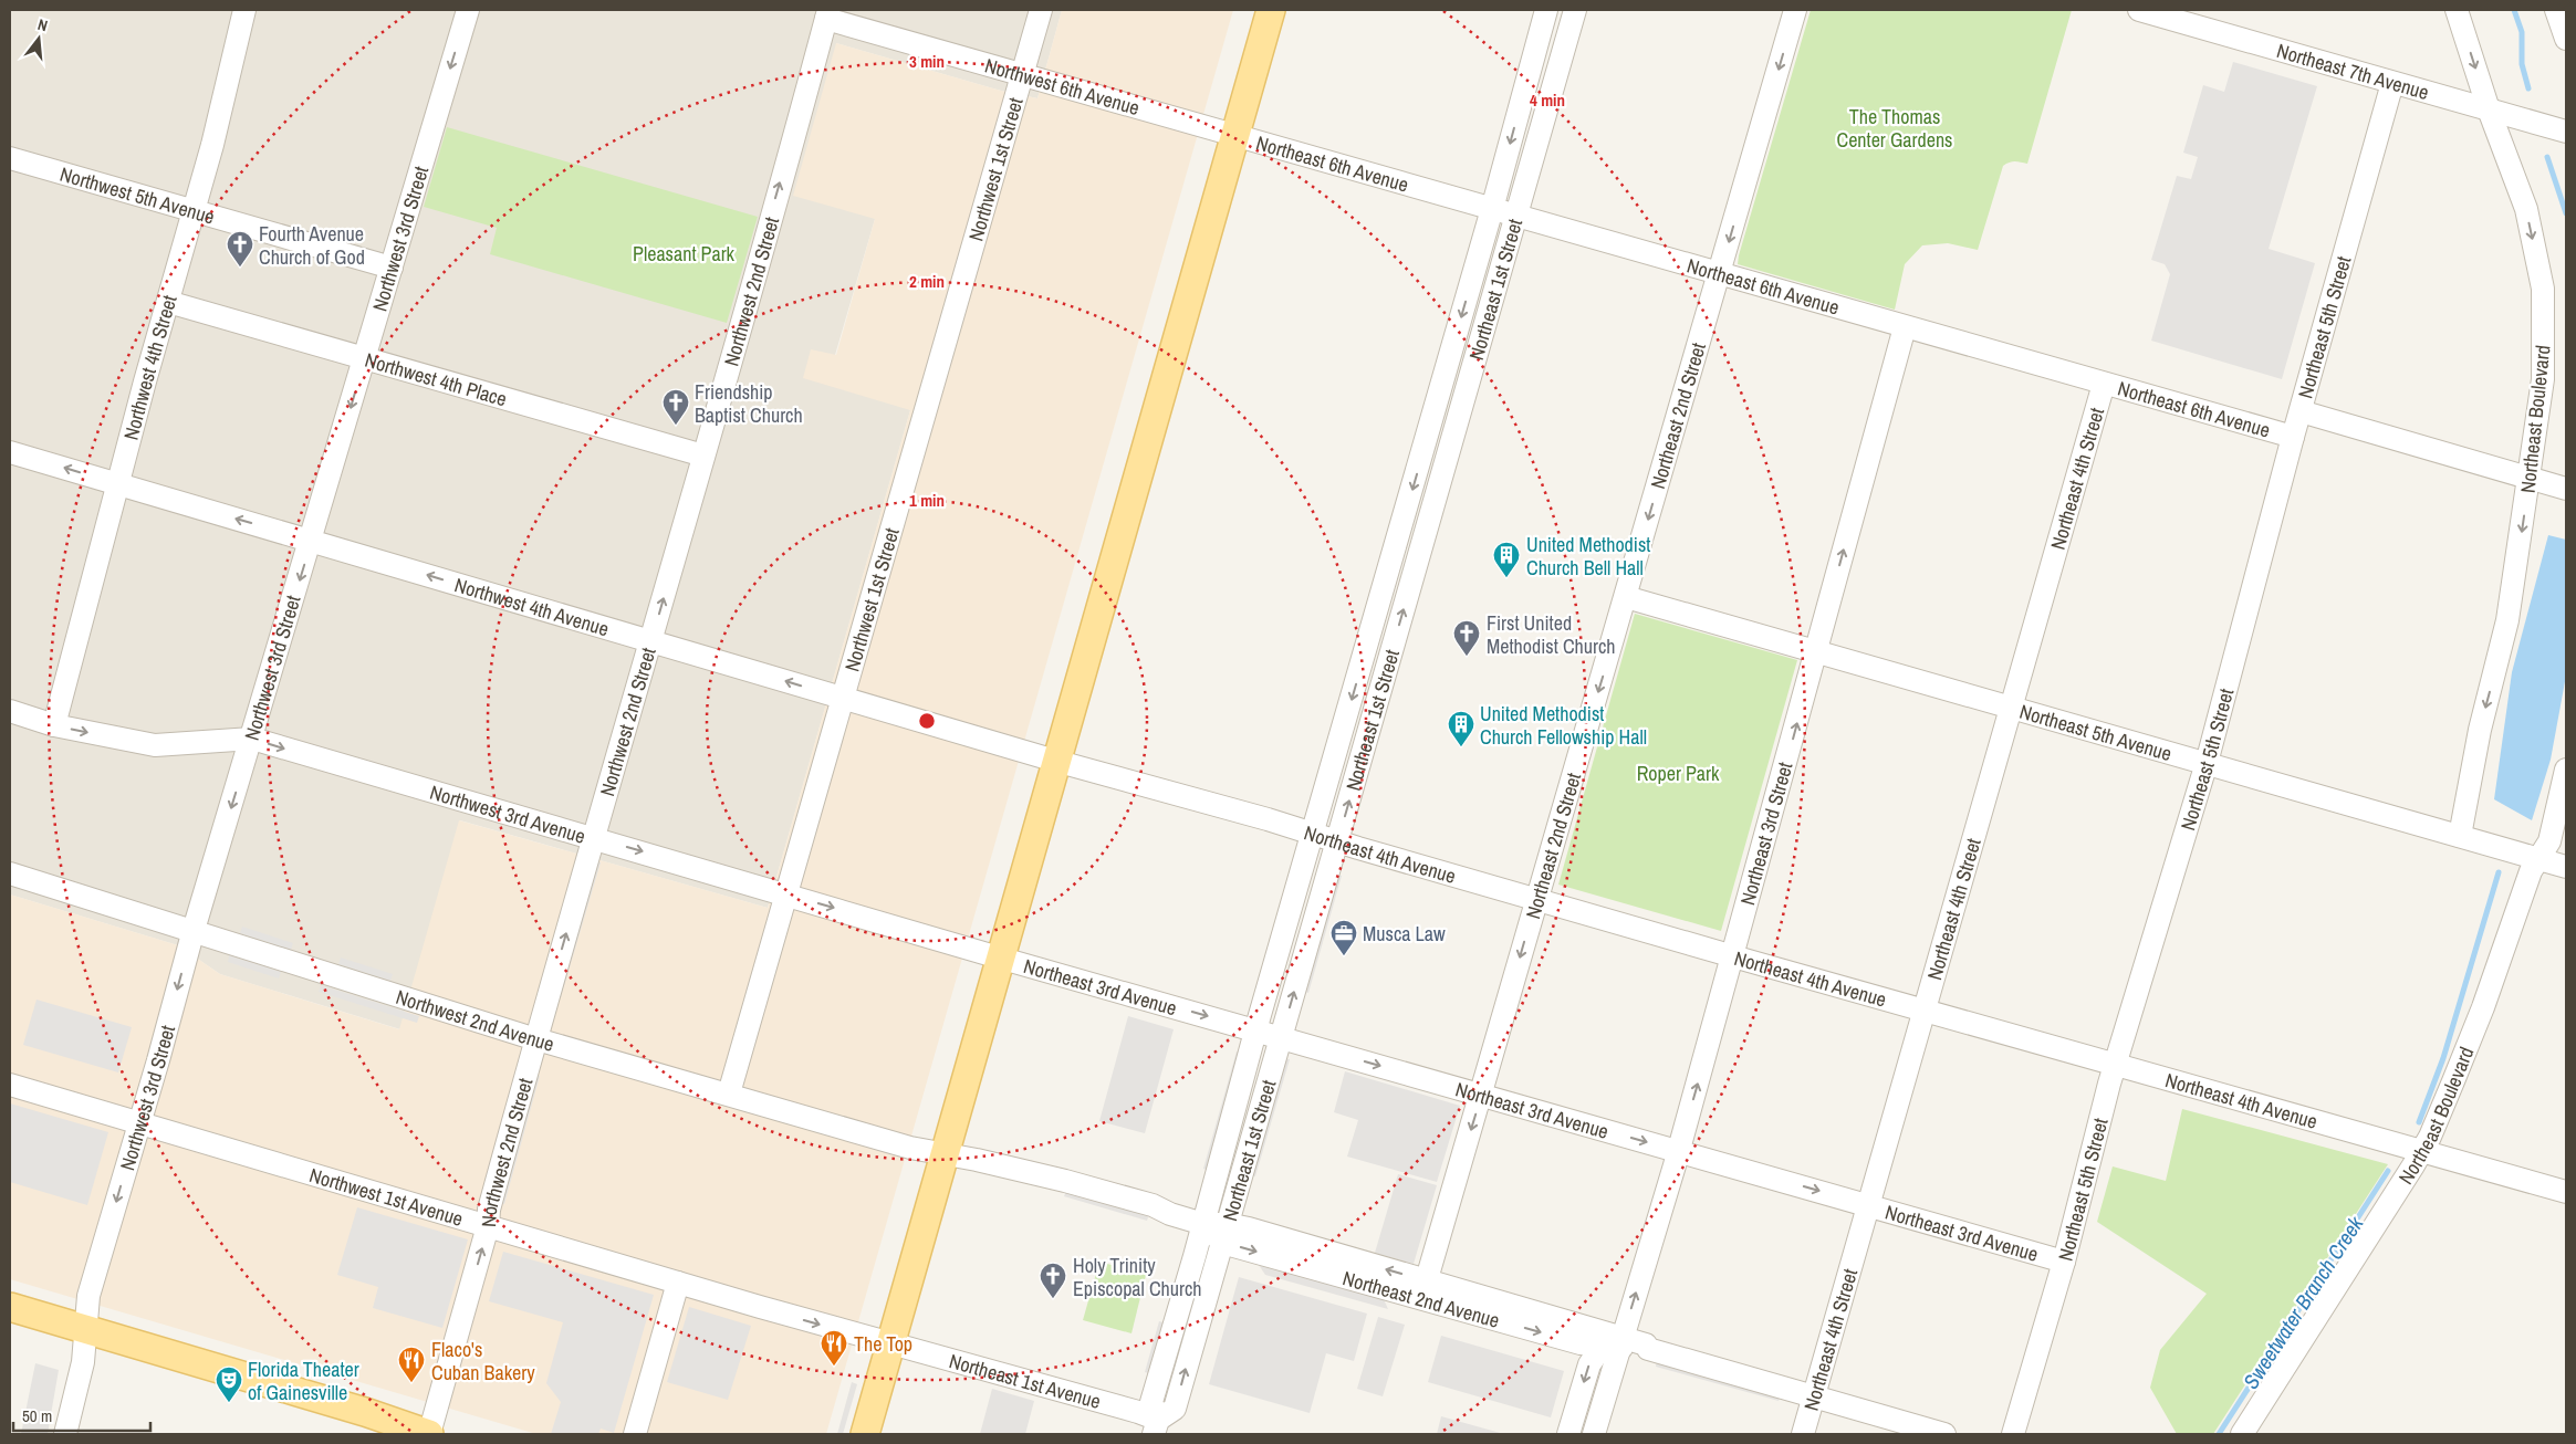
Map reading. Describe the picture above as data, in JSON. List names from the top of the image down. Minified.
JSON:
{"streets":{"street":["Northeast 7th Avenue","Northwest 6th Avenue","Northeast 6th Avenue","Northwest 1st Street","Northwest 5th Avenue","Northwest 3rd Street","Northeast 1st Street","Northwest 2nd Street","Northeast 5th Street","Northwest 4th Street","Northwest 4th Place","Northeast 2nd Street","Northeast Boulevard","Northeast 4th Street","Northwest 4th Avenue","Northeast 5th Avenue","Northwest 3rd Avenue","Northeast 3rd Street","Northeast 4th Avenue","Northeast 3rd Avenue","Northwest 2nd Avenue","Northwest 1st Avenue","Northeast 2nd Avenue","Northeast 1st Avenue"]},"crossings":[["Northeast 7th Avenue","Northeast 5th Street"],["Northeast 7th Avenue","Northeast Boulevard"],["Northwest 6th Avenue","Northeast 6th Avenue"],["Northwest 6th Avenue","Northwest 1st Street"],["Northwest 6th Avenue","Northwest 2nd Street"],["Northeast 6th Avenue","Northeast 1st Street"],["Northeast 6th Avenue","Northeast 5th Street"],["Northeast 6th Avenue","Northeast 2nd Street"],["Northeast 6th Avenue","Northeast Boulevard"],["Northeast 6th Avenue","Northeast 4th Street"],["Northeast 6th Avenue","Northeast 3rd Street"],["Northwest 1st Street","Northwest 4th Avenue"],["Northwest 1st Street","Northwest 3rd Avenue"],["Northwest 1st Street","Northwest 2nd Avenue"],["Northwest 5th Avenue","Northwest 3rd Street"],["Northwest 5th Avenue","Northwest 4th Street"],["Northwest 3rd Street","Northwest 4th Place"],["Northwest 3rd Street","Northwest 4th Avenue"],["Northwest 3rd Street","Northwest 3rd Avenue"],["Northwest 3rd Street","Northwest 2nd Avenue"],["Northwest 3rd Street","Northwest 1st Avenue"],["Northeast 1st Street","Northeast 4th Avenue"],["Northeast 1st Street","Northeast 3rd Avenue"],["Northeast 1st Street","Northeast 2nd Avenue"],["Northeast 1st Street","Northeast 1st Avenue"],["Northwest 2nd Street","Northwest 4th Place"],["Northwest 2nd Street","Northwest 4th Avenue"],["Northwest 2nd Street","Northwest 3rd Avenue"],["Northwest 2nd Street","Northwest 2nd Avenue"],["Northwest 2nd Street","Northwest 1st Avenue"],["Northeast 5th Street","Northeast 5th Avenue"],["Northeast 5th Street","Northeast 4th Avenue"],["Northeast 5th Street","Northeast 3rd Avenue"],["Northwest 4th Street","Northwest 4th Place"],["Northwest 4th Street","Northwest 4th Avenue"],["Northwest 4th Street","Northwest 3rd Avenue"],["Northeast 2nd Street","Northeast 5th Avenue"],["Northeast 2nd Street","Northeast 4th Avenue"],["Northeast 2nd Street","Northeast 3rd Avenue"],["Northeast 2nd Street","Northeast 2nd Avenue"],["Northeast Boulevard","Northeast 5th Avenue"],["Northeast Boulevard","Northeast 4th Avenue"],["Northeast 4th Street","Northeast 5th Avenue"],["Northeast 4th Street","Northeast 4th Avenue"],["Northeast 4th Street","Northeast 3rd Avenue"],["Northeast 4th Street","Northeast 2nd Avenue"],["Northwest 4th Avenue","Northeast 4th Avenue"],["Northeast 5th Avenue","Northeast 3rd Street"],["Northwest 3rd Avenue","Northeast 3rd Avenue"],["Northeast 3rd Street","Northeast 4th Avenue"],["Northeast 3rd Street","Northeast 3rd Avenue"],["Northeast 3rd Street","Northeast 2nd Avenue"],["Northwest 1st Avenue","Northeast 1st Avenue"]],"one_way":["Northwest 3rd Street","Northwest 2nd Street","Northeast 2nd Street","Northeast Boulevard","Northwest 4th Avenue","Northwest 3rd Avenue","Northeast 3rd Street","Northeast 3rd Avenue"],"water":["Sweetwater Branch Creek"],"parks":["The Thomas Center Gardens","Pleasant Park","Roper Park"],"places":{"church":["Fourth Avenue Church of God","Friendship Baptist Church","First United Methodist Church","Holy Trinity Episcopal Church"],"building":["United Methodist Church Bell Hall","United Methodist Church Fellowship Hall"],"office":["Musca Law"],"restaurant":["The Top","Flaco's Cuban Bakery"],"theatre":["Florida Theater of Gainesville"]},"scale_bar":"50 m","north":"top","rings":["3 min","4 min","2 min","1 min"]}
